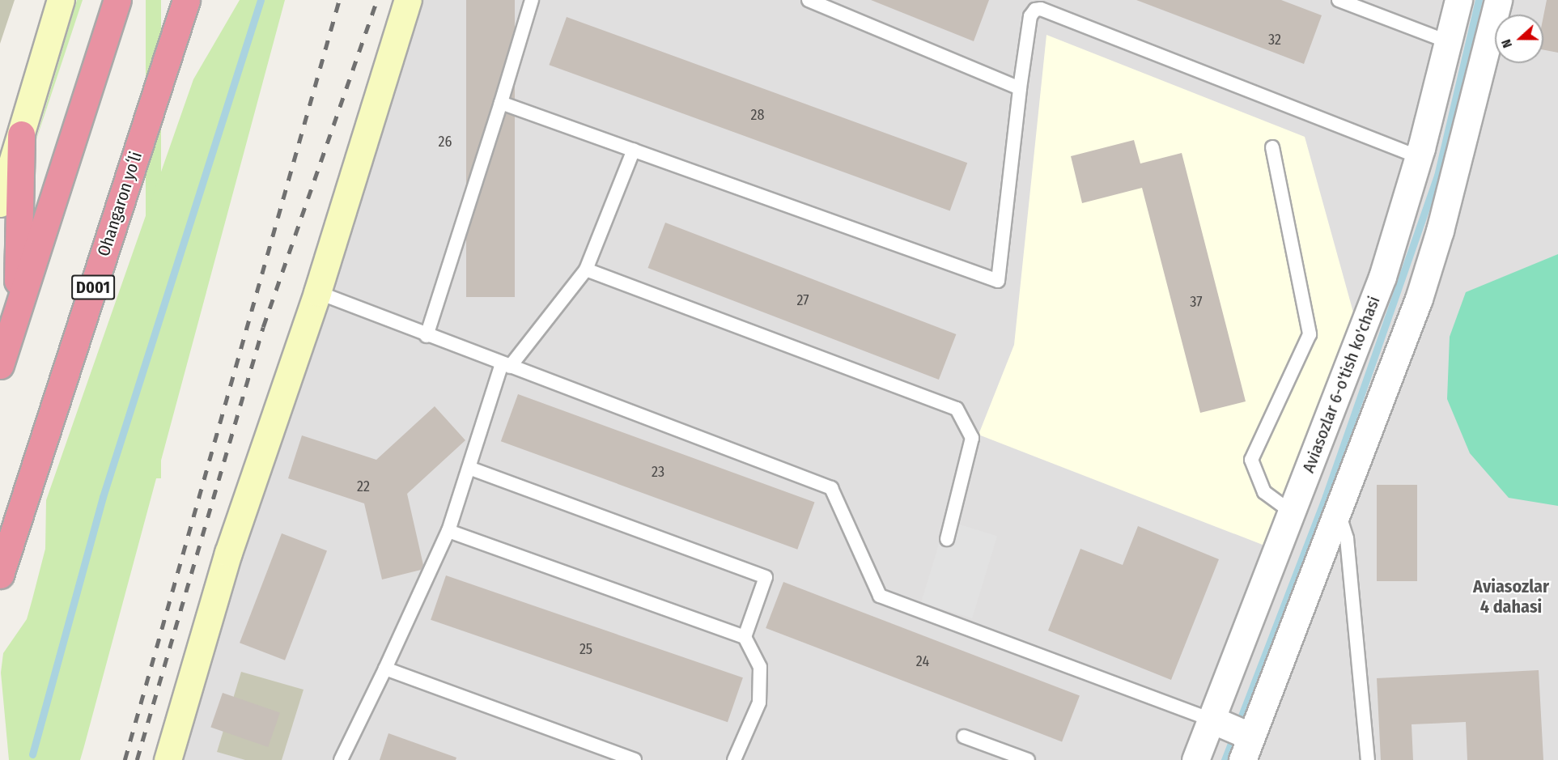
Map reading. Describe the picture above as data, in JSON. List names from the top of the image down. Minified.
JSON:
{"streets":{"highway":["Ohangaron yoʻli","D001"],"street":["Aviasozlar 6-o'tish ko'chasi"]},"districts":["Aviasozlar 4 dahasi"],"house_numbers":["32","28","26","27","37","23","22","25","24"],"north":"left"}
